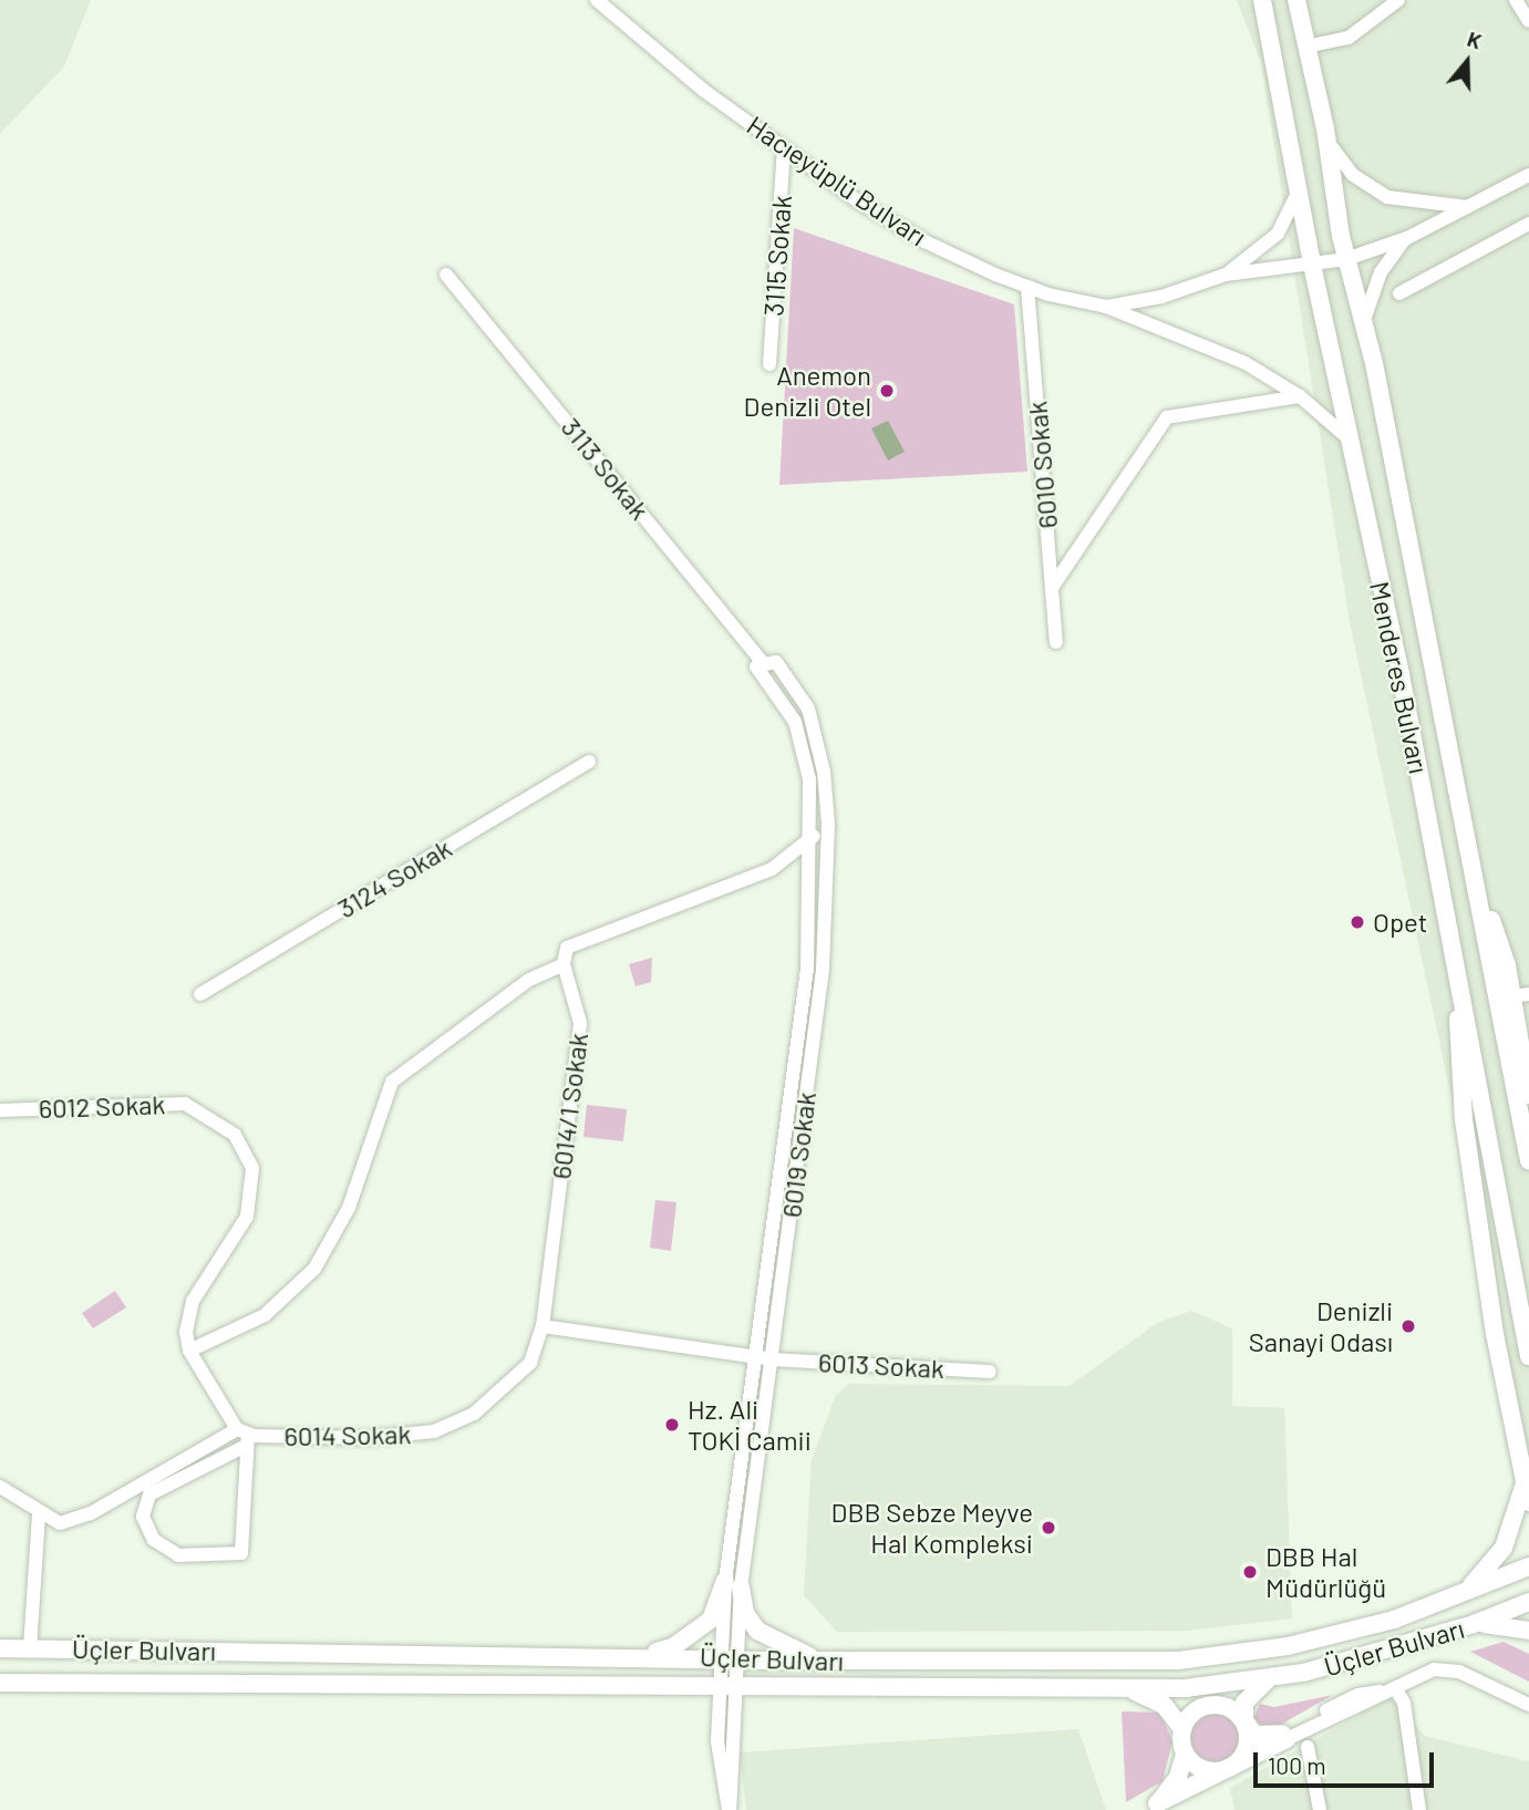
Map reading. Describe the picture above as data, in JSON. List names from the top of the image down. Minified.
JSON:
{"streets":{"main road":["Menderes Bulvarı","Üçler Bulvarı"],"street":["Hacıeyüplü Bulvarı","3115 Sokak","6010 Sokak","3113 Sokak","3124 Sokak","6012 Sokak","6014/1 Sokak","6019 Sokak","6013 Sokak","6014 Sokak"]},"crossings":[["Hacıeyüplü Bulvarı","3115 Sokak"],["Hacıeyüplü Bulvarı","6010 Sokak"],["Hacıeyüplü Bulvarı","Menderes Bulvarı"],["3113 Sokak","6019 Sokak"],["6014/1 Sokak","6014 Sokak"],["6019 Sokak","6013 Sokak"],["6019 Sokak","Üçler Bulvarı"]],"places":["Anemon Denizli Otel","Opet","Denizli Sanayi Odası","Hz. Ali TOKİ Camii","DBB Sebze Meyve Hal Kompleksi","DBB Hal Müdürlüğü"],"scale_bar":"100 m","north":"top"}
